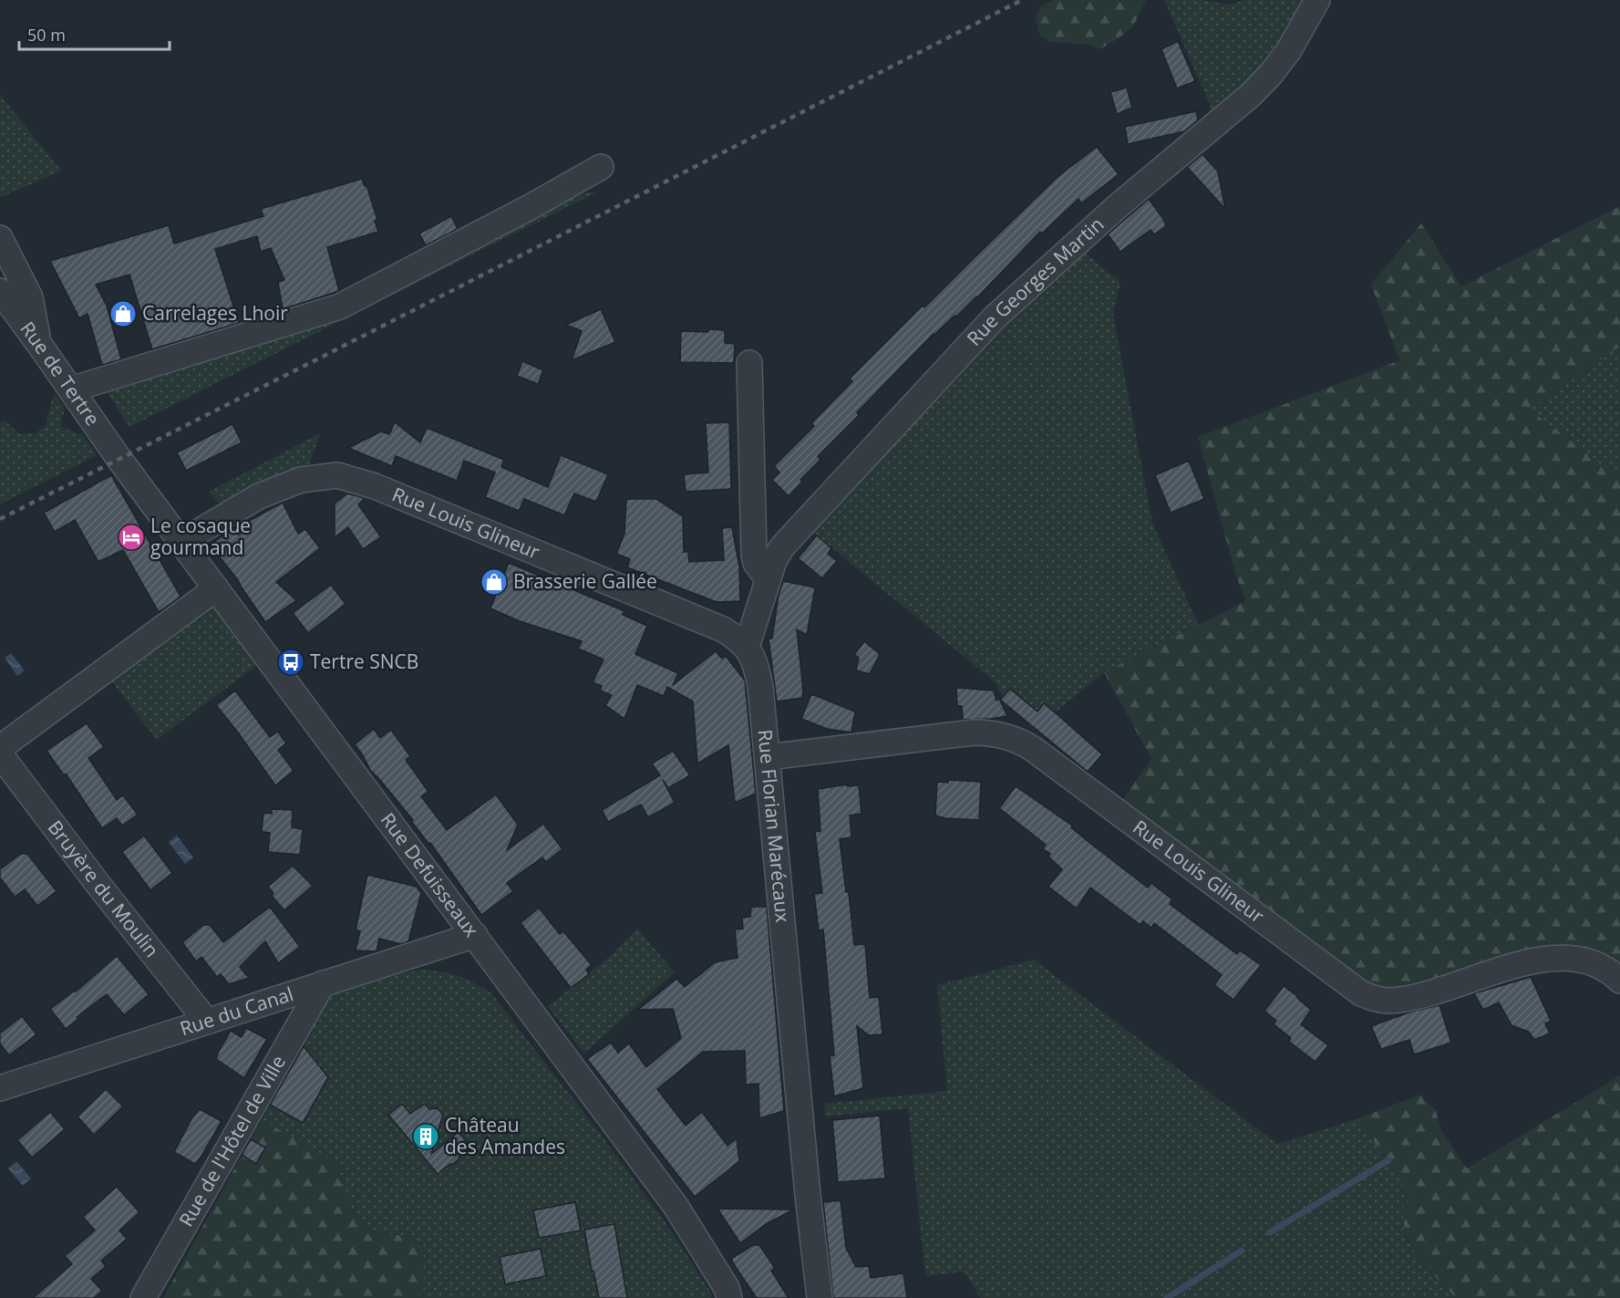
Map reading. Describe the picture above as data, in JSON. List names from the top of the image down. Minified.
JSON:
{"streets":{"street":["Rue Georges Martin","Rue de Tertre","Rue Louis Glineur","Rue Florian Marécaux","Rue Defuisseaux","Bruyère du Moulin","Rue du Canal","Rue de l'Hôtel de Ville"]},"crossings":[["Rue de Tertre","Rue Defuisseaux"],["Rue Louis Glineur","Rue Florian Marécaux"],["Rue Louis Glineur","Rue Defuisseaux"],["Rue Defuisseaux","Rue du Canal"],["Bruyère du Moulin","Rue du Canal"],["Rue du Canal","Rue de l'Hôtel de Ville"]],"places":{"shop":["Carrelages Lhoir","Brasserie Gallée"],"hotel":["Le cosaque gourmand"],"bus stop":["Tertre SNCB"],"building":["Château des Amandes"]},"scale_bar":"50 m"}
